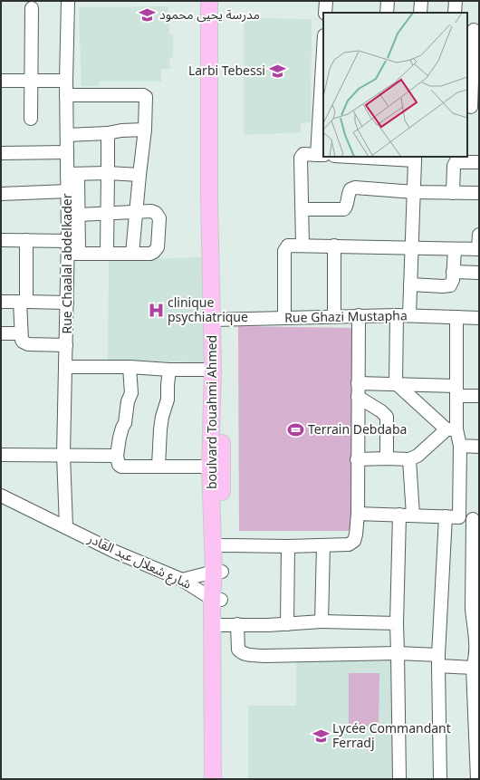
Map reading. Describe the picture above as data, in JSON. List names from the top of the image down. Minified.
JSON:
{"streets":{"main road":["boulvard Touahmi Ahmed"],"street":["Rue Chaalal abdelkader","Rue Ghazi Mustapha","شارع شعلال عبد القادر"]},"crossings":[["Rue Chaalal abdelkader","شارع شعلال عبد القادر"],["Rue Ghazi Mustapha","boulvard Touahmi Ahmed"],["boulvard Touahmi Ahmed","شارع شعلال عبد القادر"]],"places":{"school or university":["مدرسة يحيى محمود","Larbi Tebessi","Lycée Commandant Ferradj"],"hospital":["clinique psychiatrique"],"sports":["Terrain Debdaba"]}}
